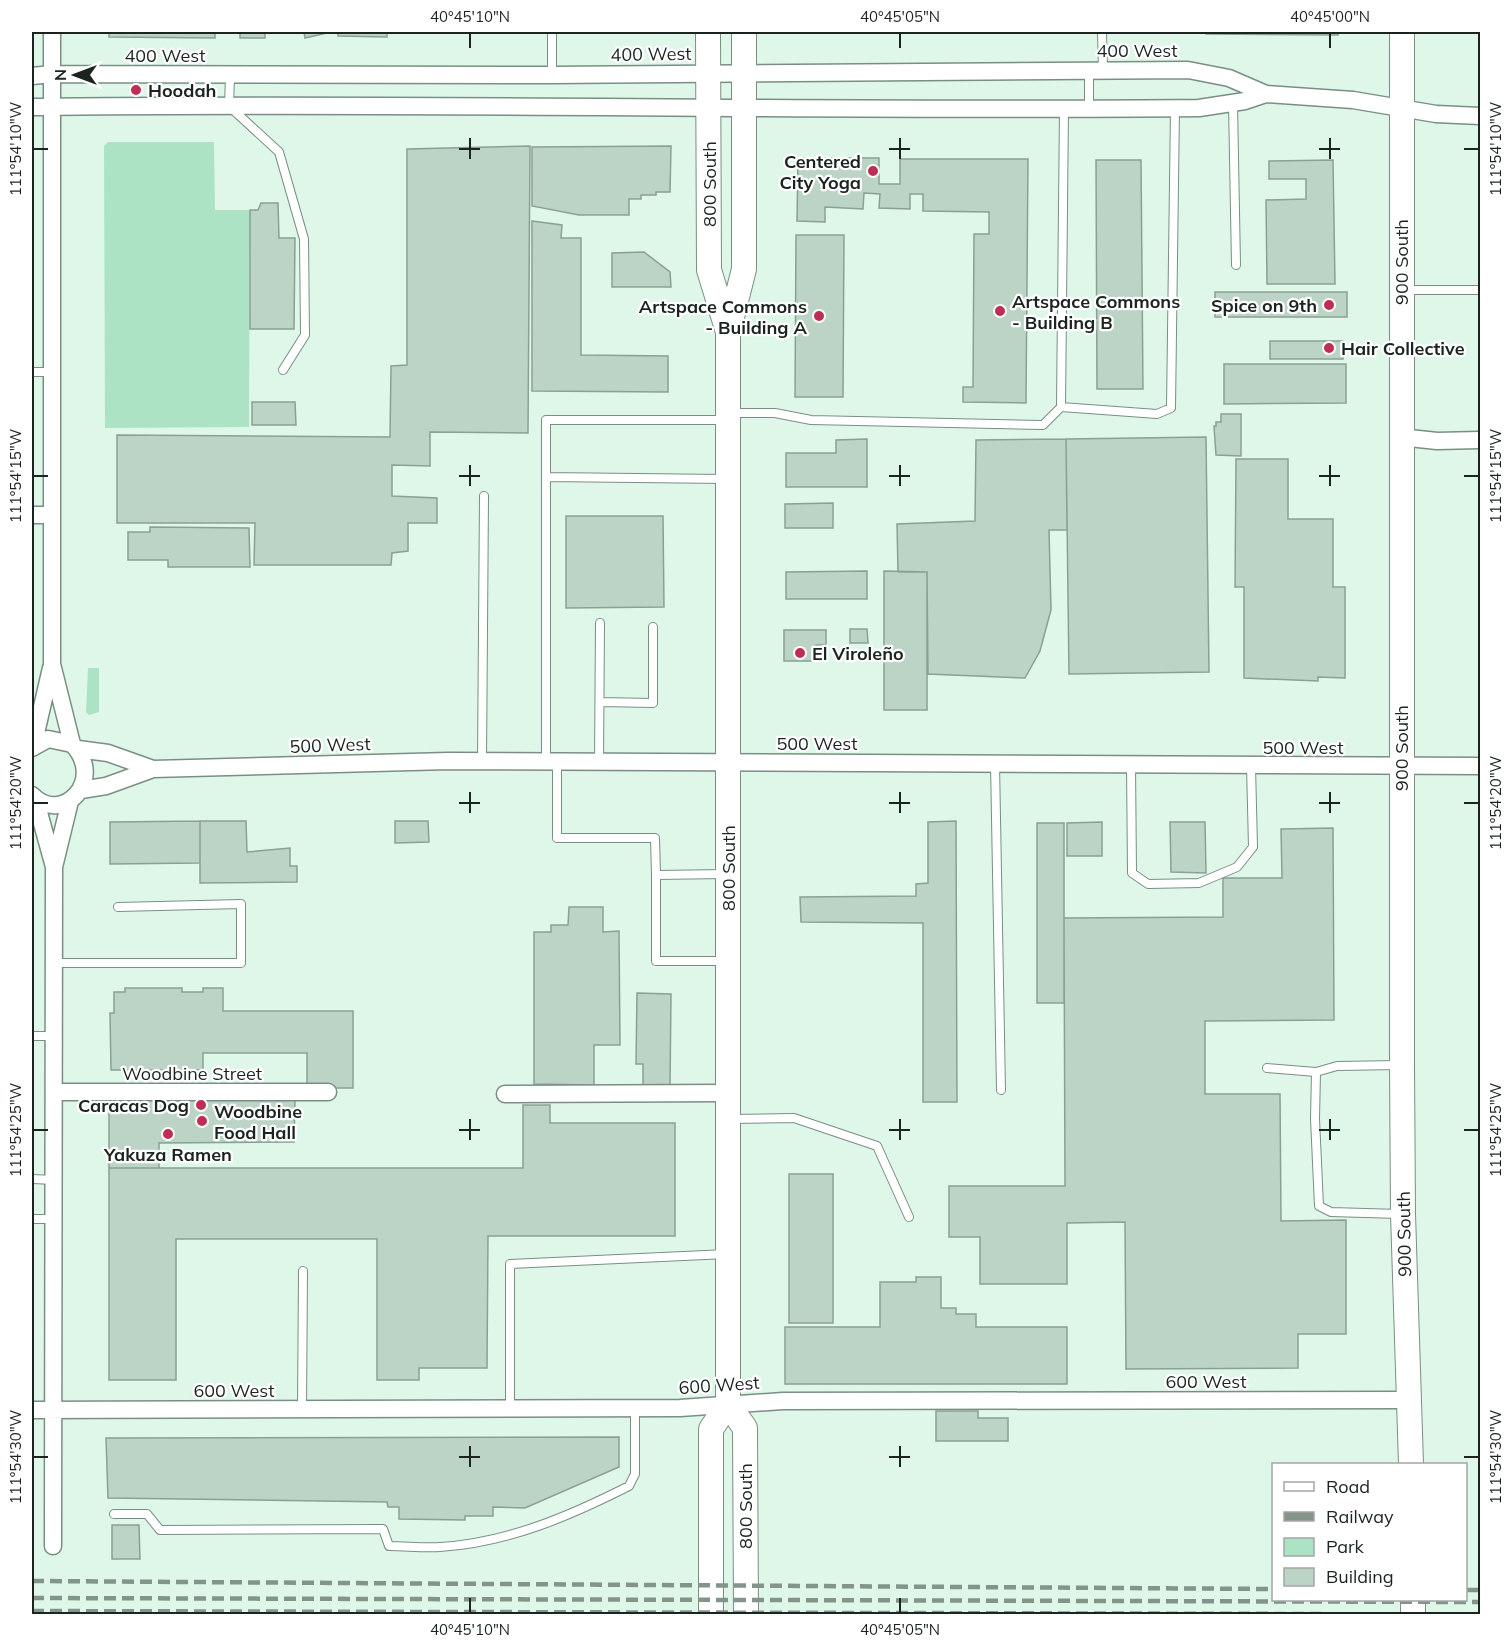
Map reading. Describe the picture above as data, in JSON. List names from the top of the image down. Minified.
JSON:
{"streets":{"street":["400 West","800 South","900 South","500 West","Woodbine Street","600 West"]},"crossings":[["400 West","800 South"],["400 West","900 South"],["800 South","500 West"],["800 South","600 West"],["900 South","500 West"],["900 South","600 West"]],"places":["Hoodah","Centered City Yoga","Spice on 9th","Artspace Commons - Building B","Artspace Commons - Building A","Hair Collective","El Viroleño","Caracas Dog","Woodbine Food Hall","Yakuza Ramen"],"legend":["Road","Railway","Park","Building"],"north":"left","coordinates":["40°45'10\"N","40°45'05\"N","40°45'00\"N","111°54'10\"W","111°54'15\"W","111°54'20\"W","111°54'25\"W","111°54'30\"W"]}
